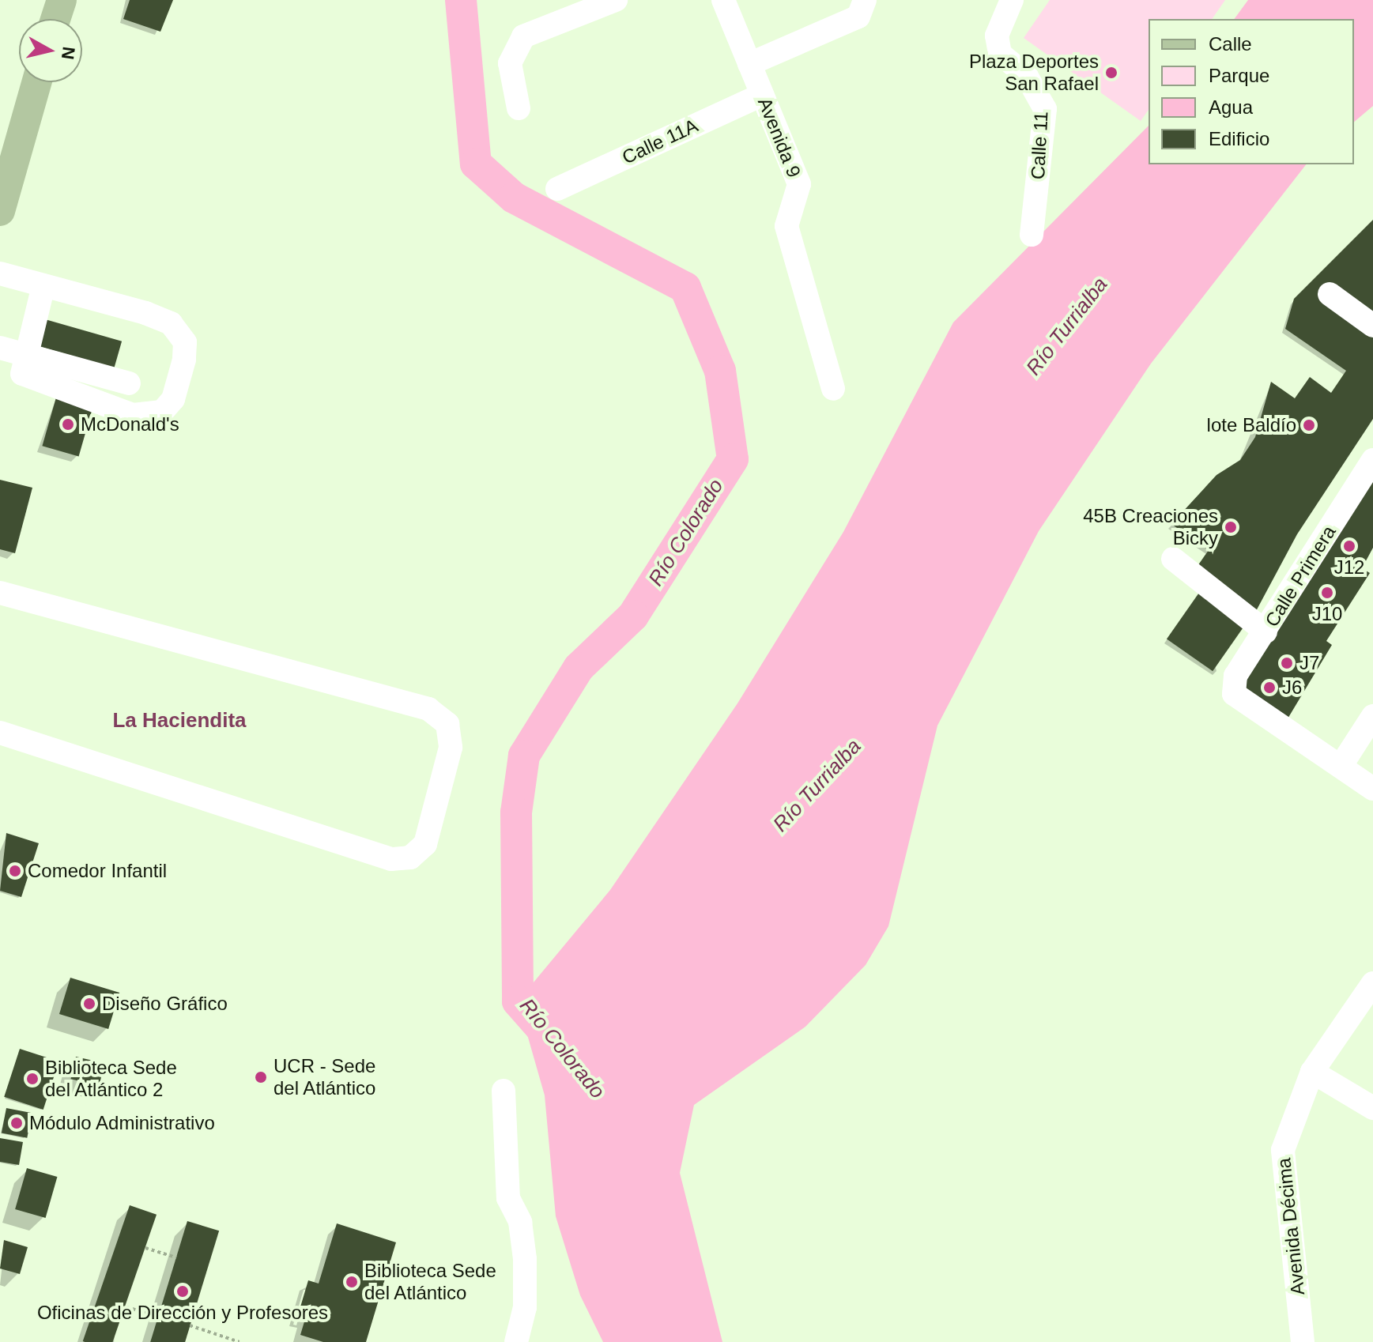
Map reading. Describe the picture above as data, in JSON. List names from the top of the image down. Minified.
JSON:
{"streets":{"street":["Avenida 9","Calle 11A","Calle 11","Calle Primera","Avenida Décima"]},"crossings":[["Avenida 9","Calle 11A"]],"districts":["La Haciendita"],"water":["Río Turrialba","Río Colorado"],"places":["Plaza Deportes San Rafael","McDonald's","lote Baldío","45B Creaciones Bicky","J12","J10","J7","J6","Comedor Infantil","Diseño Gráfico","UCR - Sede del Atlántico","Biblioteca Sede del Atlántico 2","Módulo Administrativo","Biblioteca Sede del Atlántico","Oficinas de Dirección y Profesores"],"legend":["Calle","Parque","Agua","Edificio"],"north":"right"}
